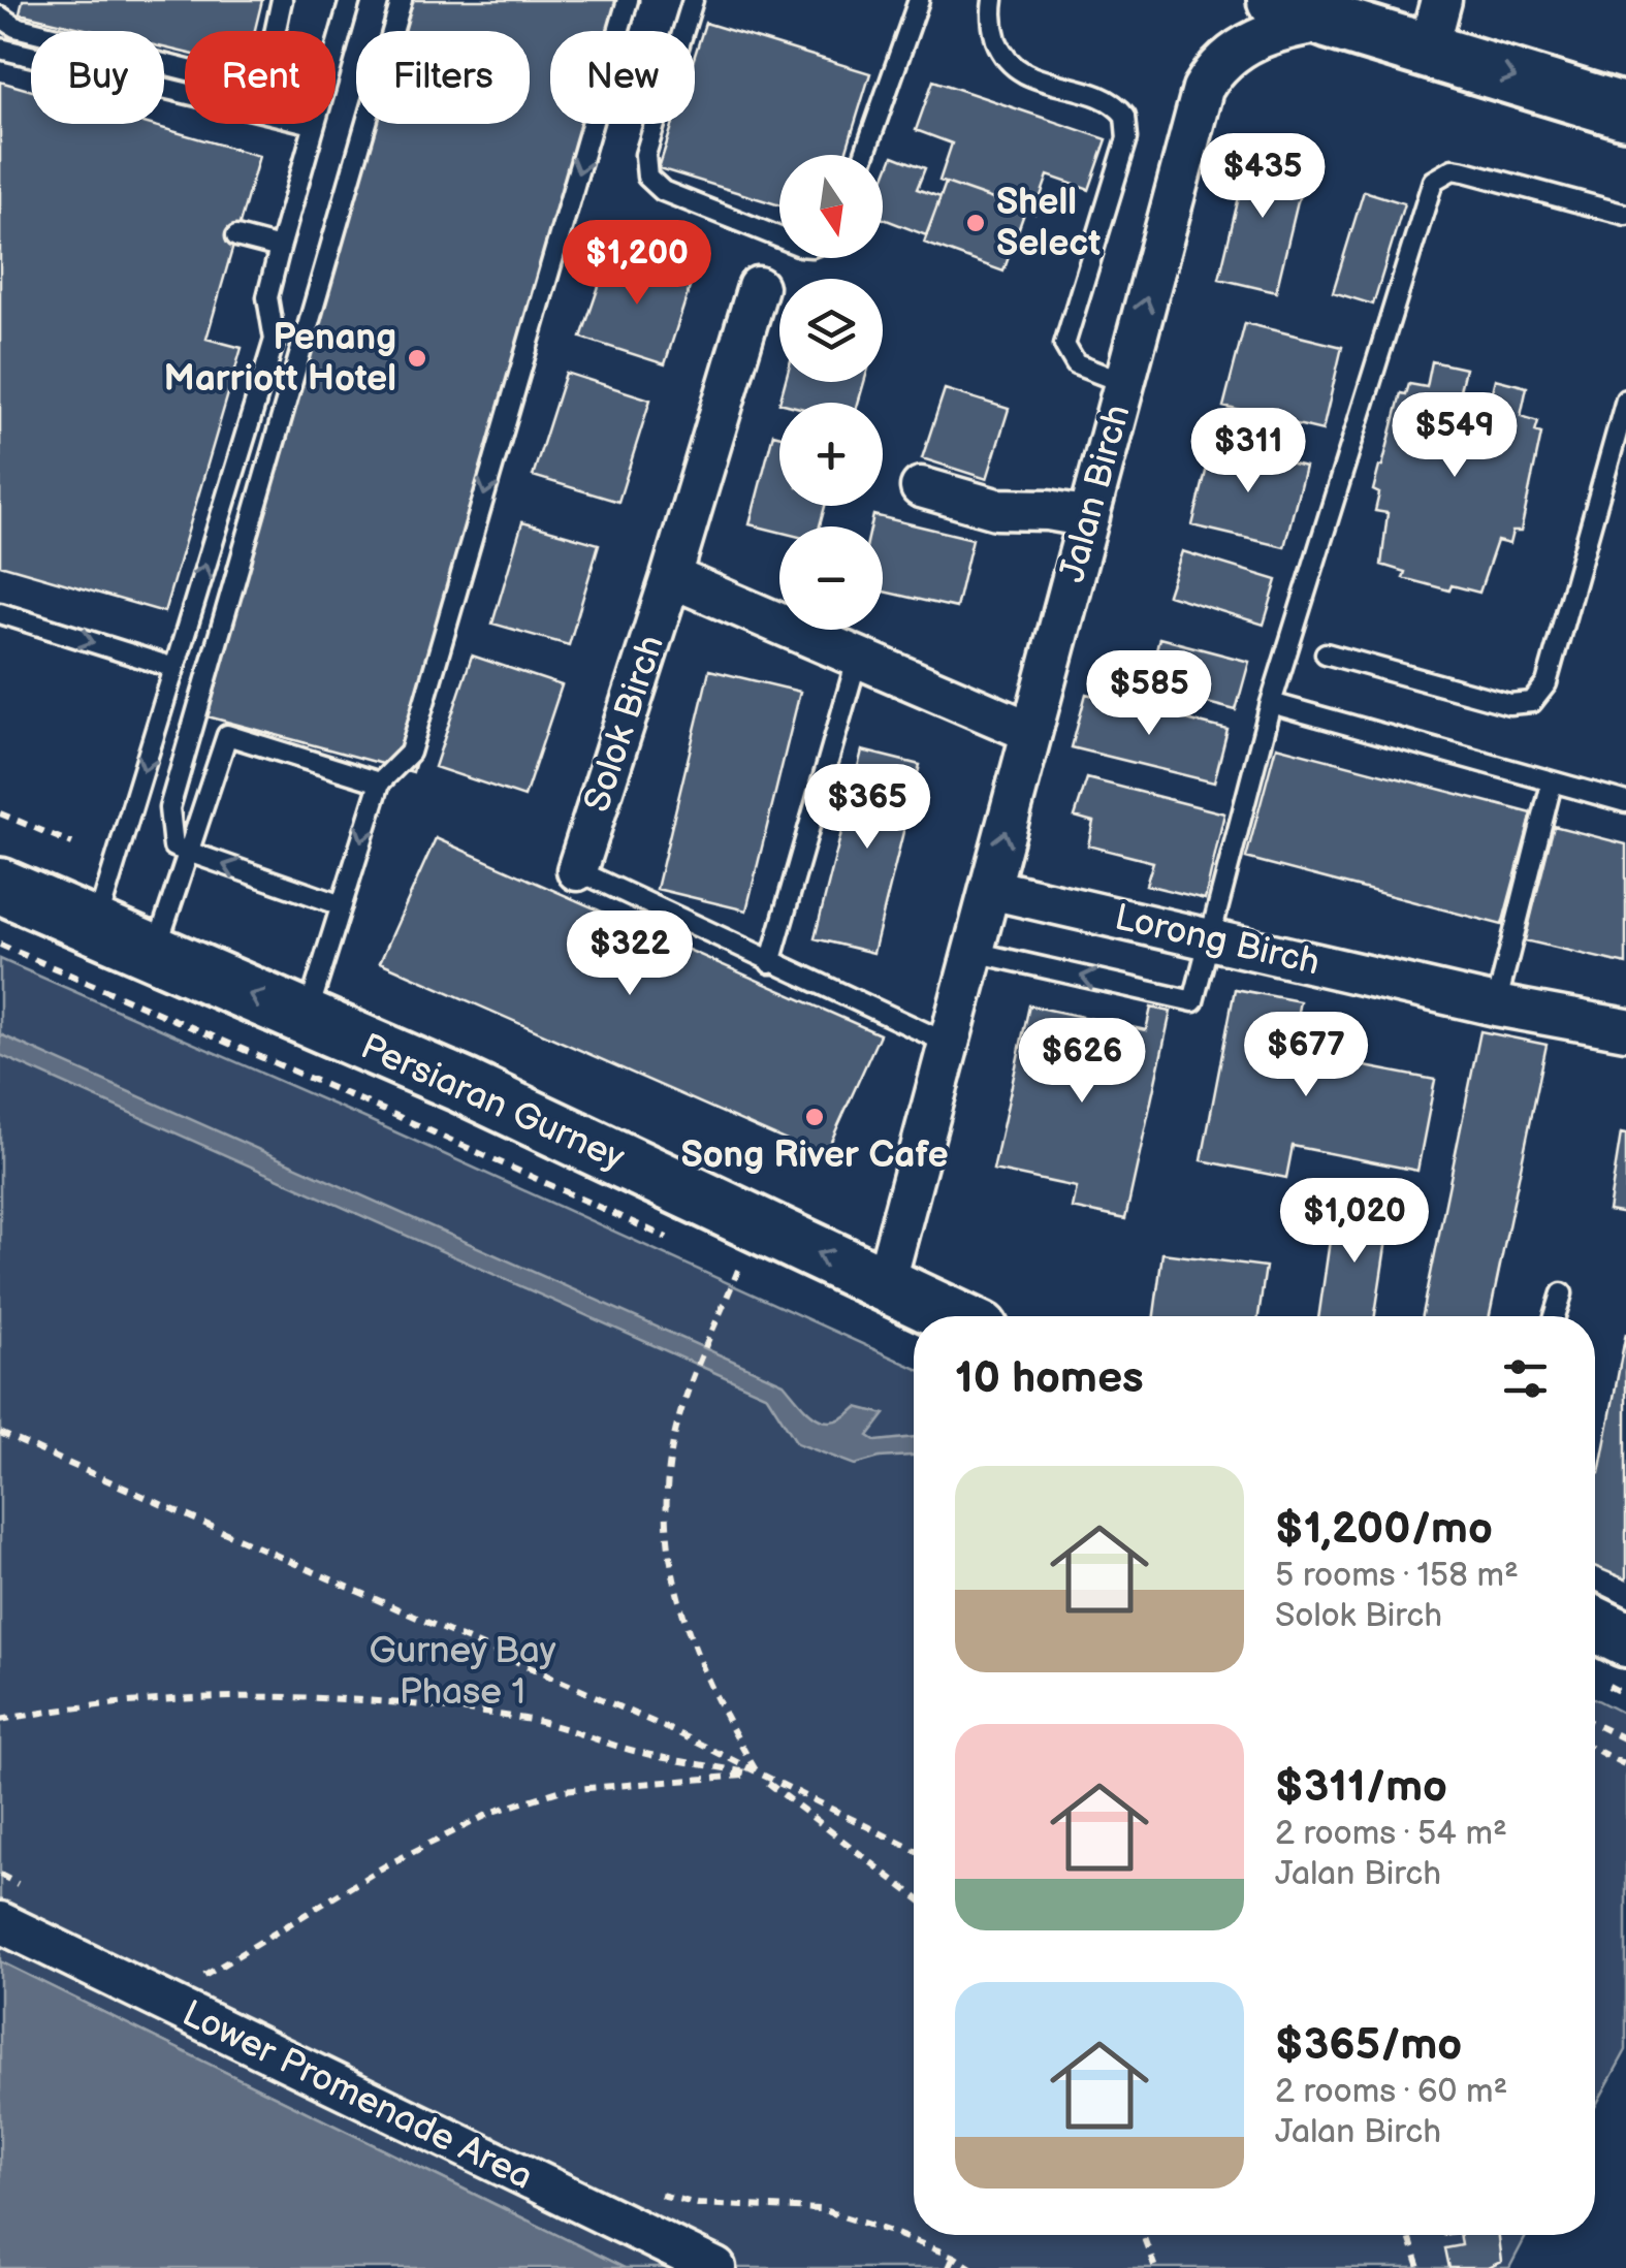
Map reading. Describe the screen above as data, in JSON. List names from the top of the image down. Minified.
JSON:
{"streets":{"main road":["Persiaran Gurney"],"street":["Jalan Birch","Solok Birch","Lorong Birch","Lower Promenade Area"]},"crossings":[["Jalan Birch","Lorong Birch"],["Jalan Birch","Persiaran Gurney"]],"one_way":["Jalan Birch","Persiaran Gurney"],"parks":["Gurney Bay Phase 1"],"places":["Shell Select","Penang Marriott Hotel","Song River Cafe"],"north":"bottom","page":{"chip":["Buy","Rent","Filters","New"],"price":["$435","$1,200","$549","$311","$585","$365","$322","$677","$626","$1,020"],"map_buttons":["+","−"],"heading":"10 homes","list":[{"name":"$1,200/mo","note":"5 rooms · 158 m² · Solok Birch"},{"name":"$311/mo","note":"2 rooms · 54 m² · Jalan Birch"},{"name":"$365/mo","note":"2 rooms · 60 m² · Jalan Birch"}]}}
